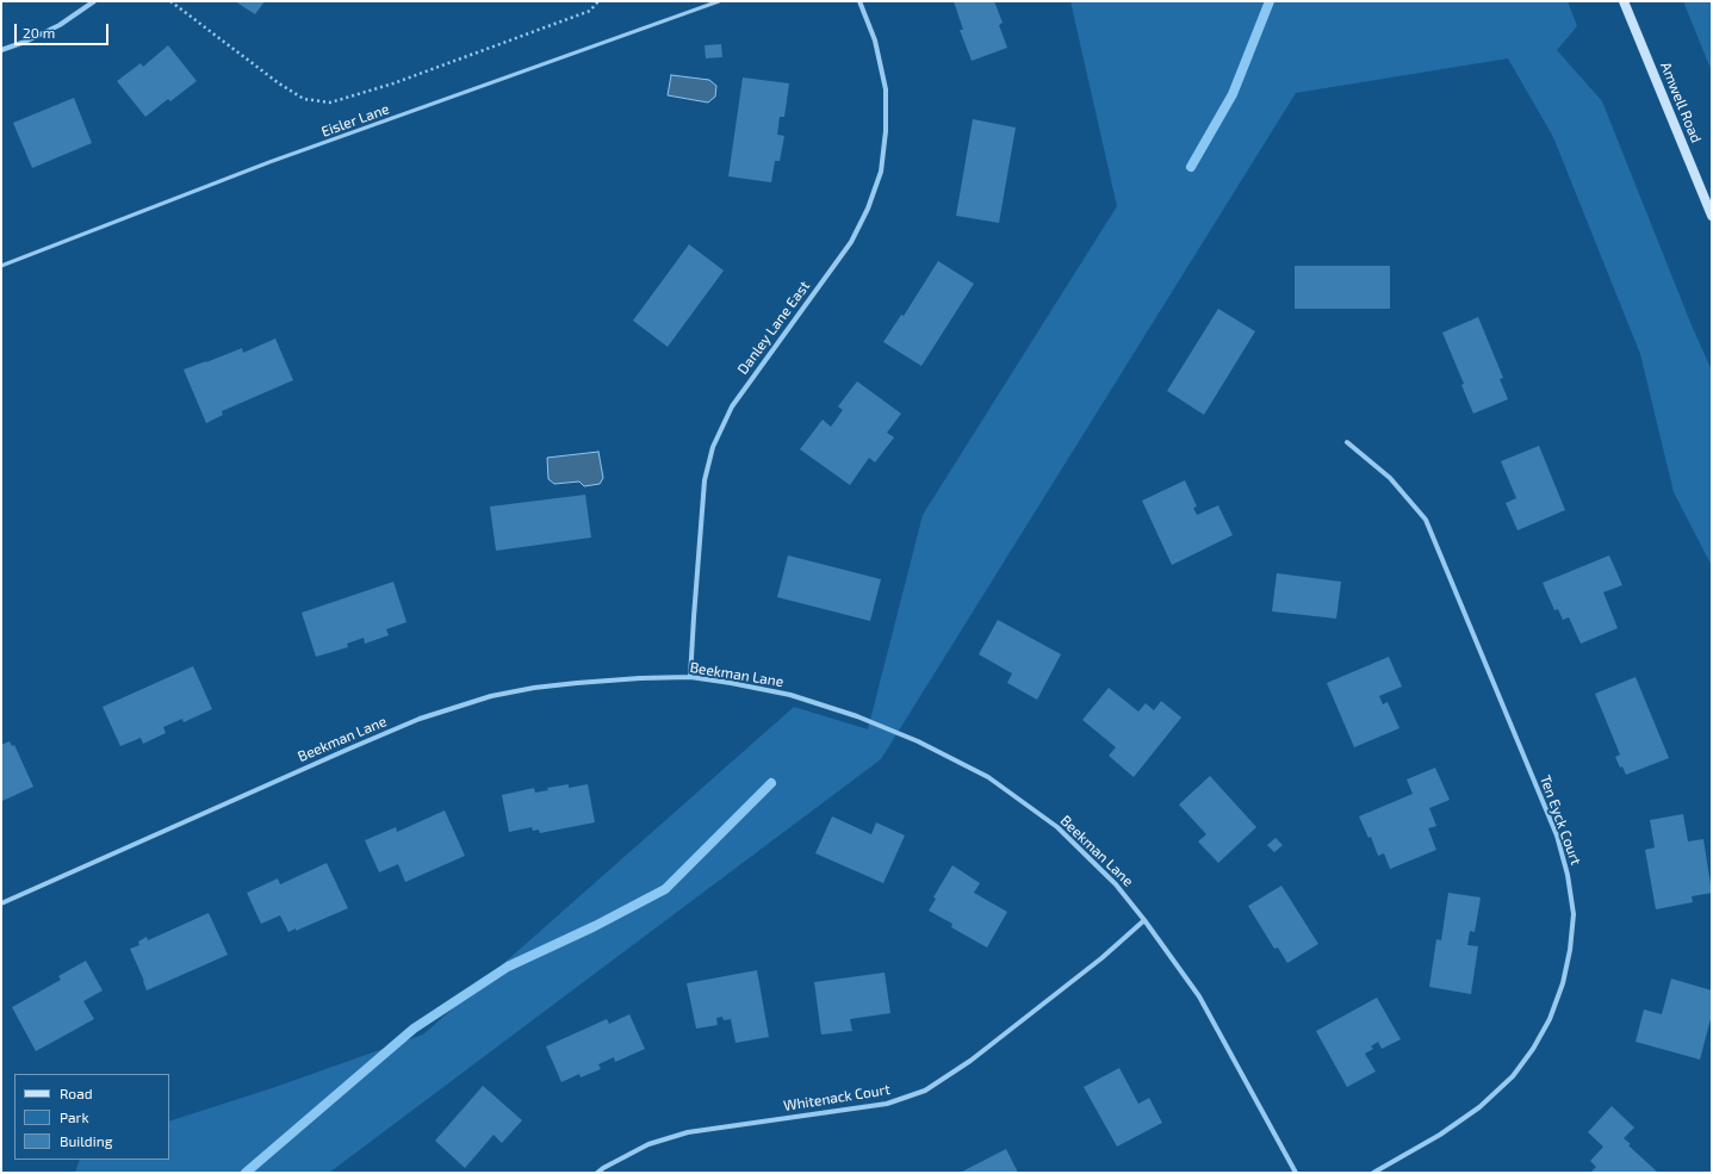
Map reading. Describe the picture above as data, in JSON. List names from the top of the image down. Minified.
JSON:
{"streets":{"main road":["Amwell Road"],"street":["Danley Lane East","Beekman Lane","Ten Eyck Court","Whitenack Court"],"lane":["Eisler Lane"]},"crossings":[["Danley Lane East","Beekman Lane"],["Beekman Lane","Whitenack Court"]],"legend":["Road","Park","Building"],"scale_bar":"20 m"}
